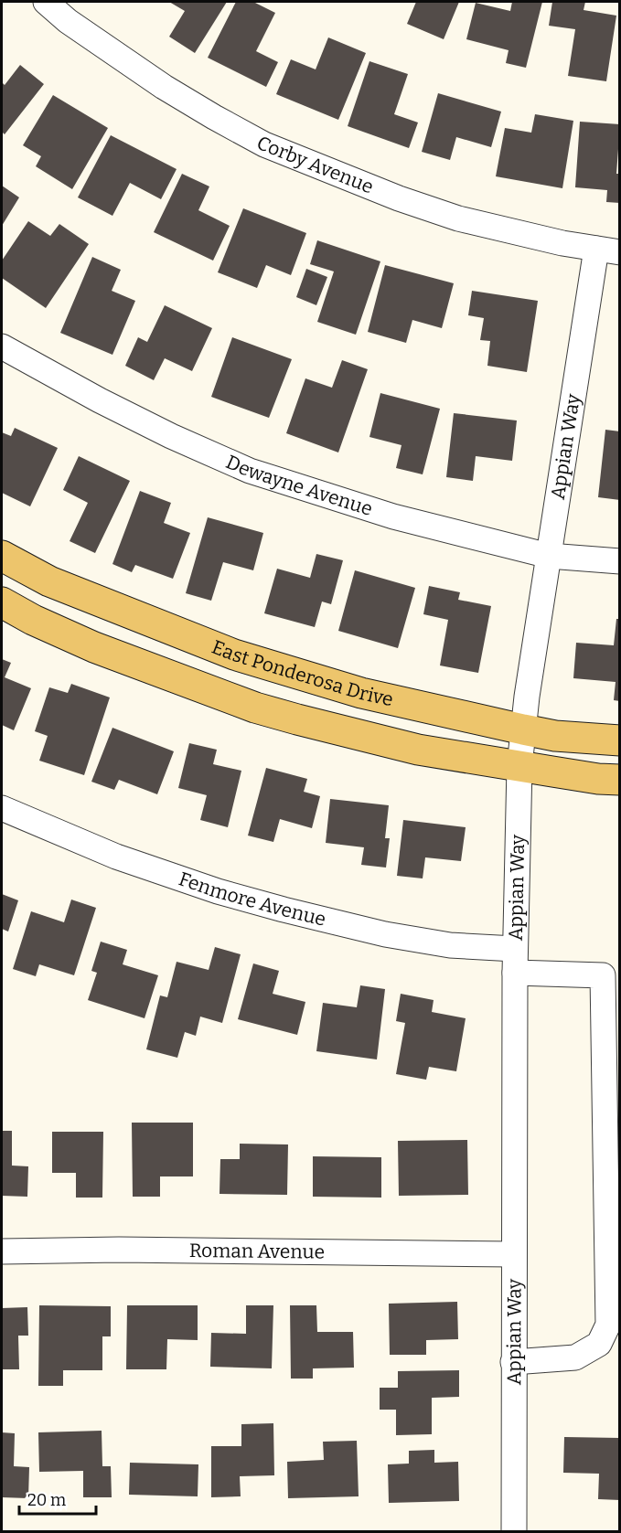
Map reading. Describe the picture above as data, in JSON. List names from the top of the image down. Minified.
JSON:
{"streets":{"main road":["East Ponderosa Drive"],"street":["Corby Avenue","Appian Way","Dewayne Avenue","Fenmore Avenue","Roman Avenue"]},"crossings":[["Corby Avenue","Appian Way"],["Appian Way","Dewayne Avenue"],["Appian Way","East Ponderosa Drive"],["Appian Way","Fenmore Avenue"],["Appian Way","Roman Avenue"]],"scale_bar":"20 m"}
